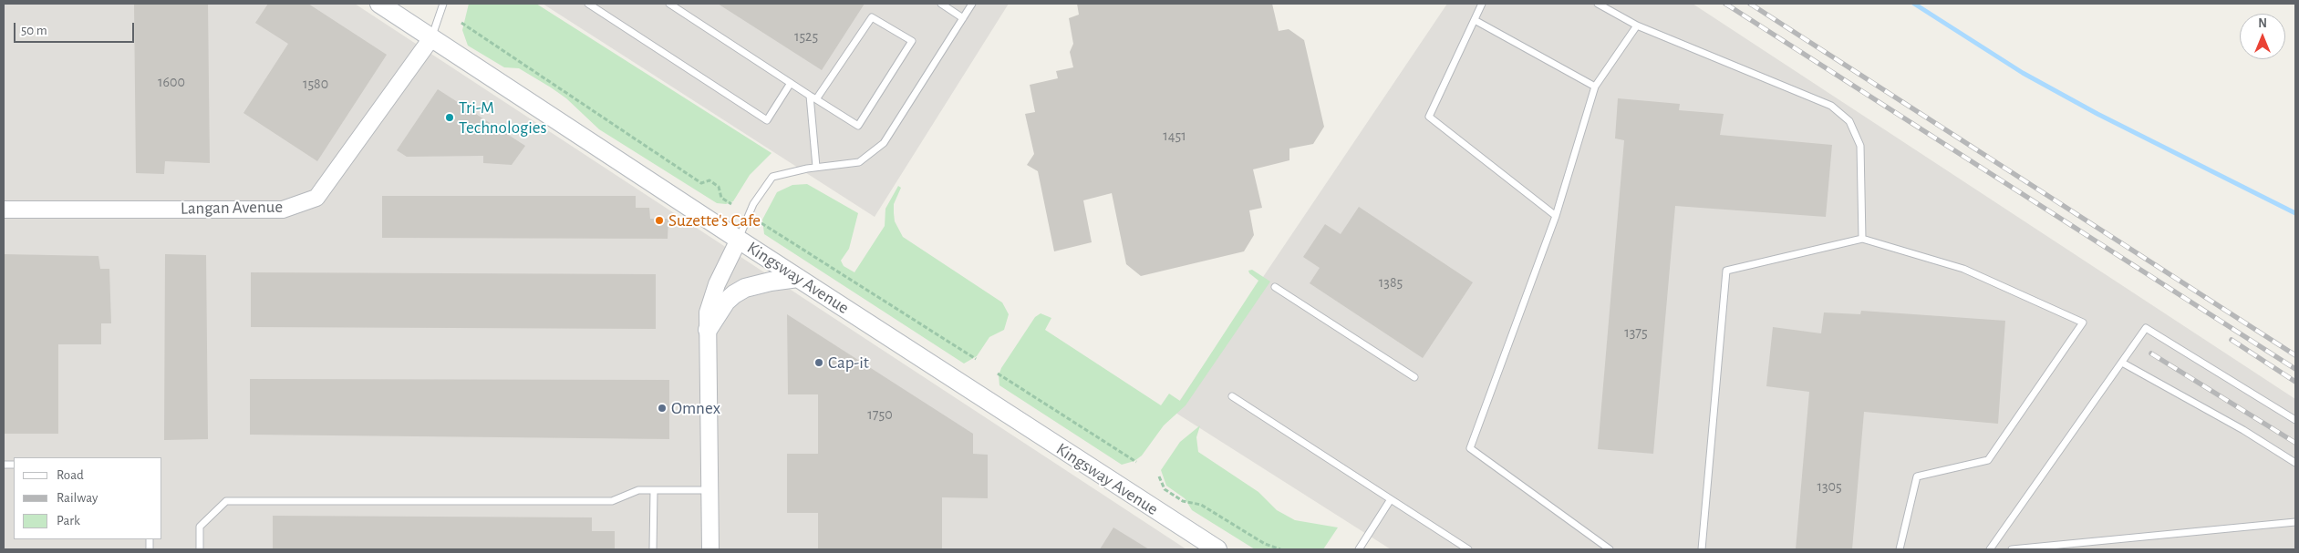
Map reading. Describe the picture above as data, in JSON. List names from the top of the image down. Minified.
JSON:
{"streets":{"main road":["Kingsway Avenue"],"street":["Langan Avenue"]},"crossings":[["Langan Avenue","Kingsway Avenue"]],"places":["Tri-M Technologies","Suzette's Cafe","Cap-it","Omnex"],"house_numbers":["1525","1600","1580","1451","1385","1375","1750","1305"],"legend":["Road","Railway","Park"],"scale_bar":"50 m","north":"top"}
